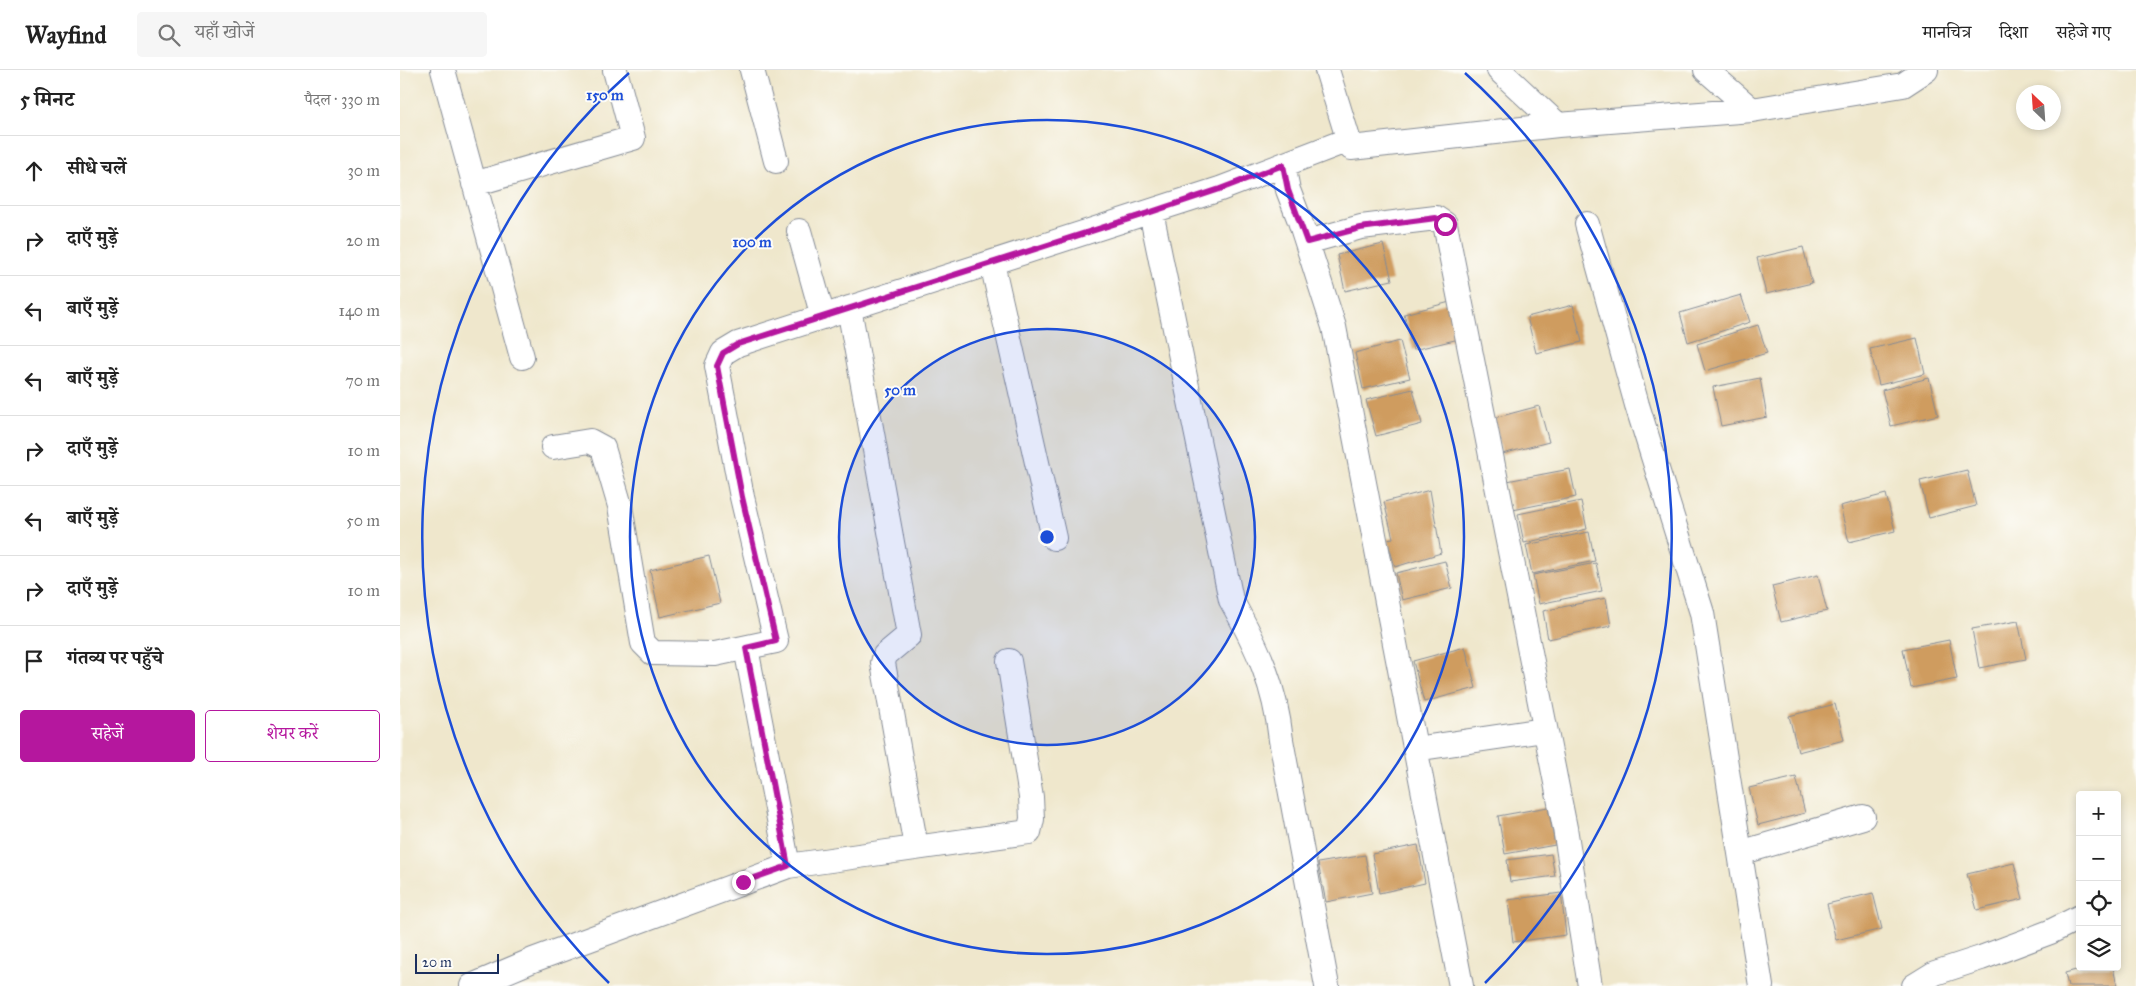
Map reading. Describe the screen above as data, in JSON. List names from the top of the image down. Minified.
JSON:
{"scale_bar":"20 m","north":"top left","page":{"header":"Wayfind","search":"यहाँ खोजें","nav":["मानचित्र","दिशा","सहेजे गए"],"heading":["5 मिनट","पैदल · 330 m"],"list":[["सीधे चलें","30 m"],["दाएँ मुड़ें","20 m"],["बाएँ मुड़ें","140 m"],["बाएँ मुड़ें","70 m"],["दाएँ मुड़ें","10 m"],["बाएँ मुड़ें","50 m"],["दाएँ मुड़ें","10 m"],"गंतव्य पर पहुँचे"],"buttons":["सहेजें","शेयर करें"],"map_buttons":["+","−"],"scale":"20 m"},"rings":["150 m","100 m","50 m"]}
